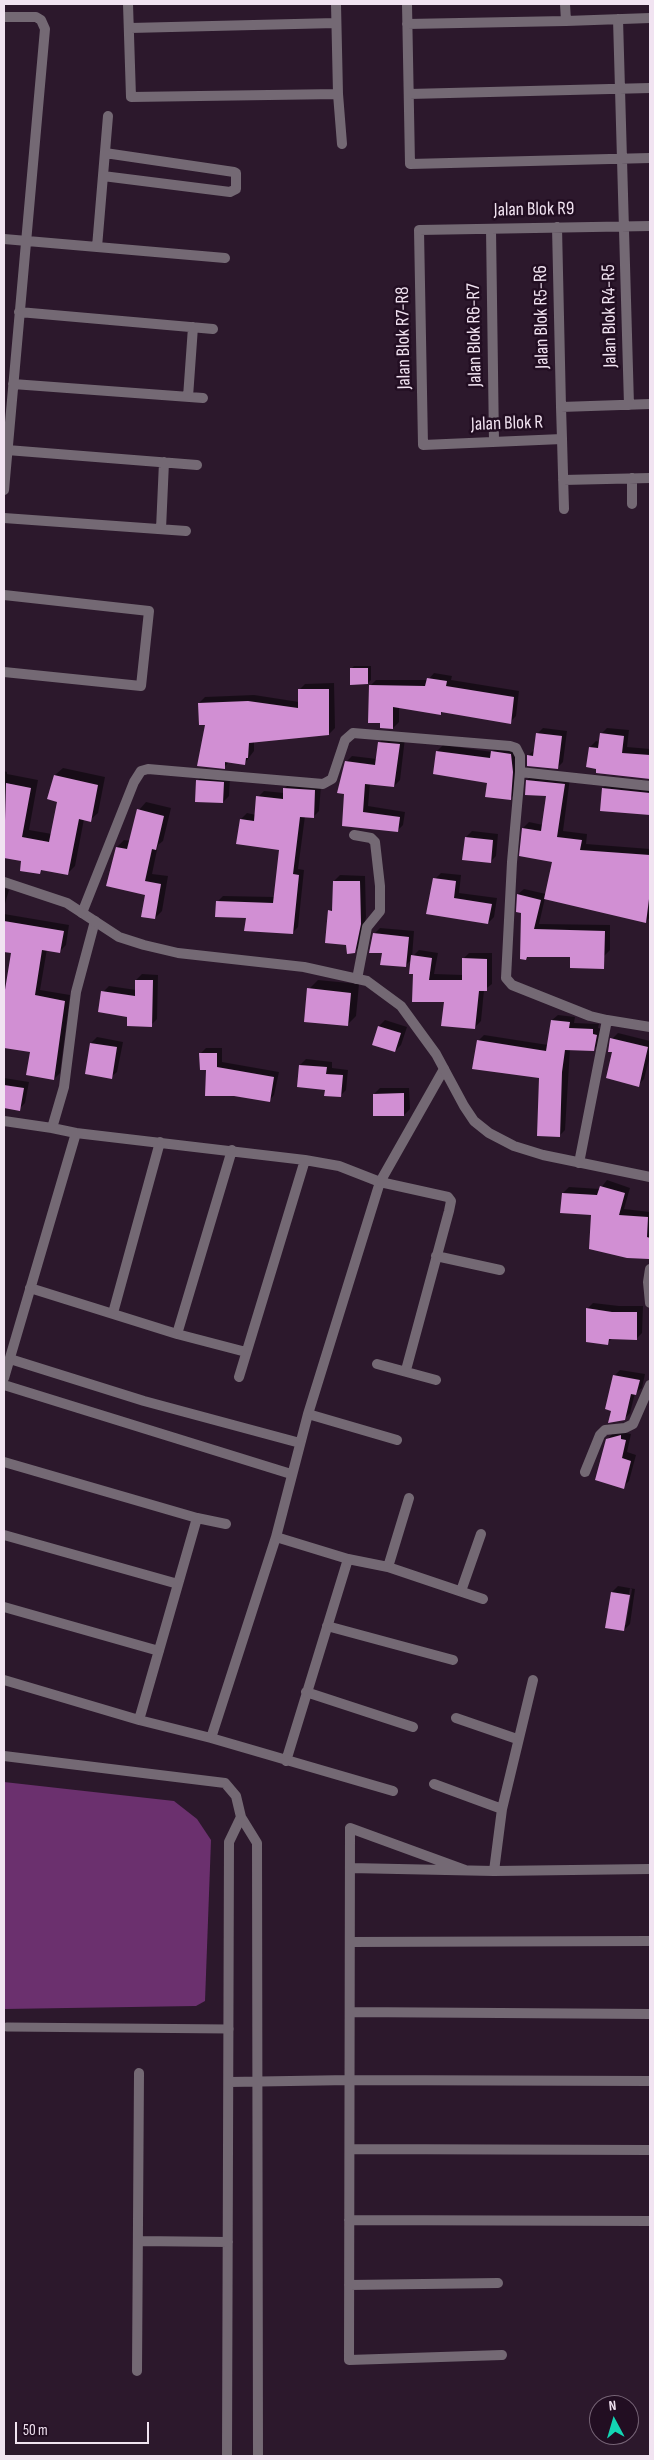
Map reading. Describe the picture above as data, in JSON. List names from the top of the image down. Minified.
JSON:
{"streets":{"street":["Jalan Blok R9","Jalan Blok R4-R5","Jalan Blok R5-R6","Jalan Blok R6-R7","Jalan Blok R7-R8","Jalan Blok R"]},"crossings":[["Jalan Blok R9","Jalan Blok R4-R5"],["Jalan Blok R9","Jalan Blok R5-R6"],["Jalan Blok R9","Jalan Blok R6-R7"],["Jalan Blok R9","Jalan Blok R7-R8"],["Jalan Blok R4-R5","Jalan Blok R"],["Jalan Blok R5-R6","Jalan Blok R"],["Jalan Blok R6-R7","Jalan Blok R"],["Jalan Blok R7-R8","Jalan Blok R"]],"scale_bar":"50 m","north":"top"}
